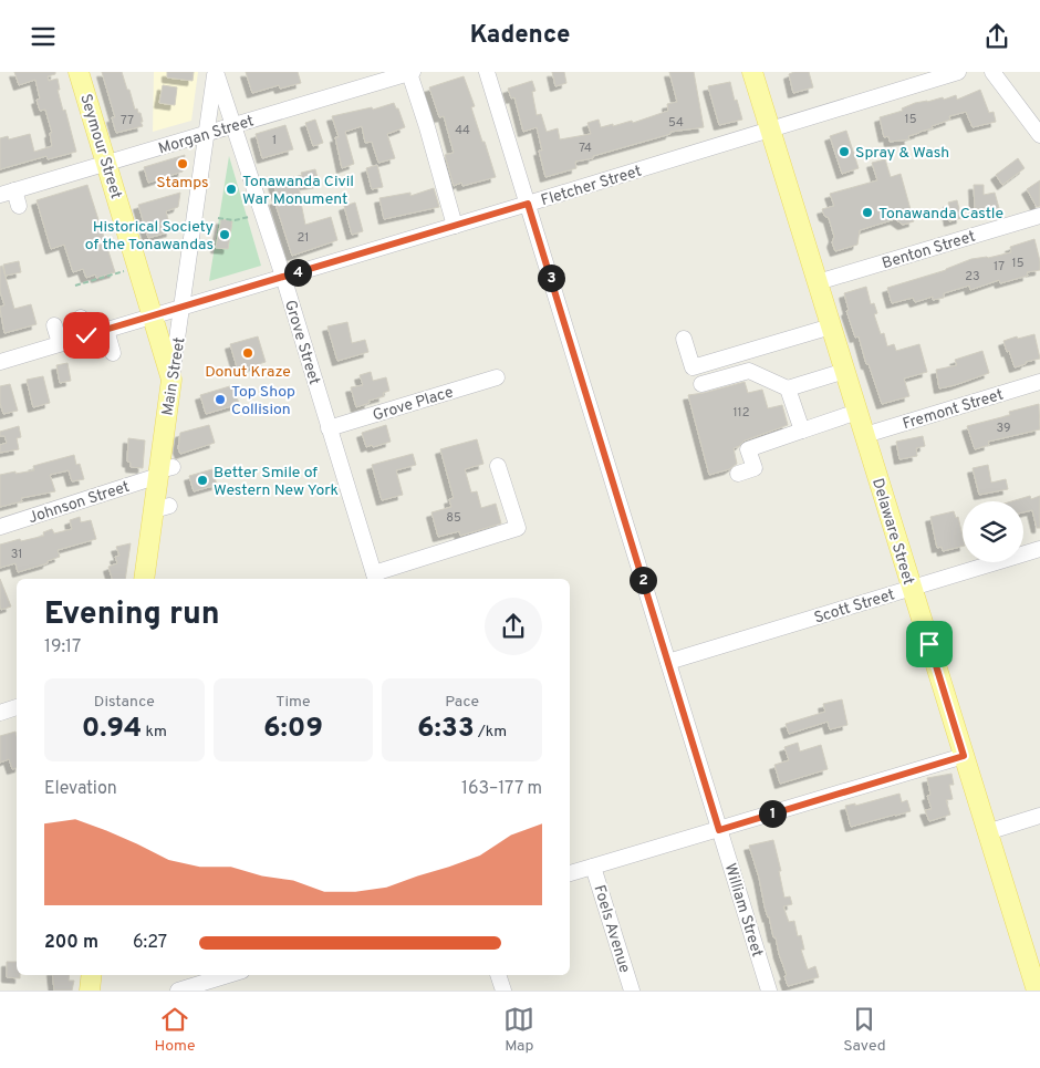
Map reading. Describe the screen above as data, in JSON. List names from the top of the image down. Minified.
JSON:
{"streets":{"main road":["Seymour Street","Main Street","Delaware Street"],"street":["Morgan Street","Fletcher Street","Benton Street","Grove Street","Grove Place","Fremont Street","Johnson Street","Scott Street","William Street","Foels Avenue"]},"crossings":[["Morgan Street","Seymour Street"],["Morgan Street","Grove Street"],["Morgan Street","Main Street"],["Seymour Street","Fletcher Street"],["Seymour Street","Main Street"],["Fletcher Street","Grove Street"],["Fletcher Street","Main Street"],["Fletcher Street","Delaware Street"],["Fletcher Street","William Street"],["Benton Street","Delaware Street"],["Grove Street","Main Street"],["Grove Street","Grove Place"],["Main Street","Johnson Street"],["Fremont Street","Delaware Street"],["Delaware Street","Scott Street"],["Scott Street","William Street"]],"places":["Spray & Wash","Stamps","Tonawanda Civil War Monument","Tonawanda Castle","Historical Society of the Tonawandas","Donut Kraze","Top Shop Collision","Better Smile of Western New York"],"house_numbers":["15","77","54","44","1","74","21","15","17","23","112","39","85","31"],"page":{"header":"Kadence","pins":["4","3","2","1"],"heading":["Evening run","19:17"],"stats":[["Distance","0.94 km"],["Time","6:09"],["Pace","6:33 /km"]],"chart":["Elevation","163–177 m"],"list":[{"name":"200 m","note":"6:27"}],"tabs":["Home","Map","Saved"]}}
